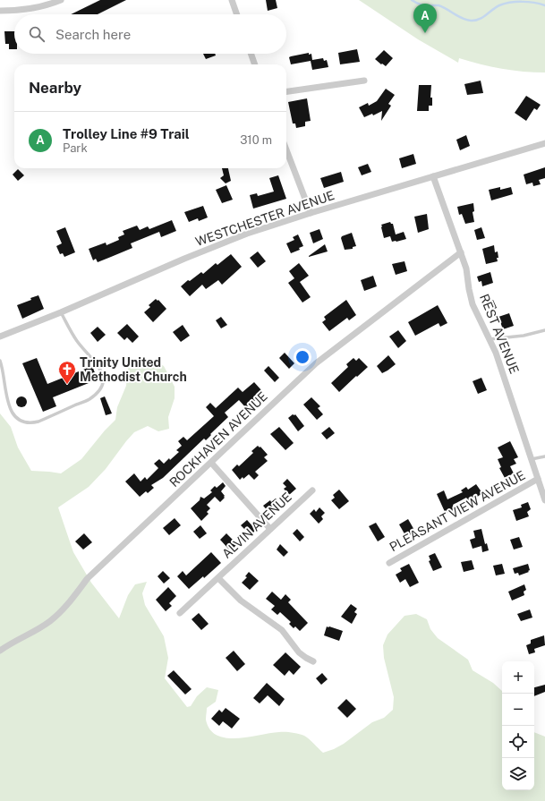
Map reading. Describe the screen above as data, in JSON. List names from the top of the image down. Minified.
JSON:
{"streets":{"street":["WESTCHESTER AVENUE","REST AVENUE","ROCKHAVEN AVENUE","PLEASANT VIEW AVENUE","ALVIN AVENUE"]},"crossings":[["WESTCHESTER AVENUE","REST AVENUE"],["REST AVENUE","ROCKHAVEN AVENUE"],["REST AVENUE","PLEASANT VIEW AVENUE"]],"places":{"church":["Trinity United Methodist Church"]},"page":{"pins":"A","search":"Search here","heading":"Nearby","list":[{"mark":"A","name":"Trolley Line #9 Trail","note":"Park","value":"310 m"}],"map_buttons":["+","−"]}}
